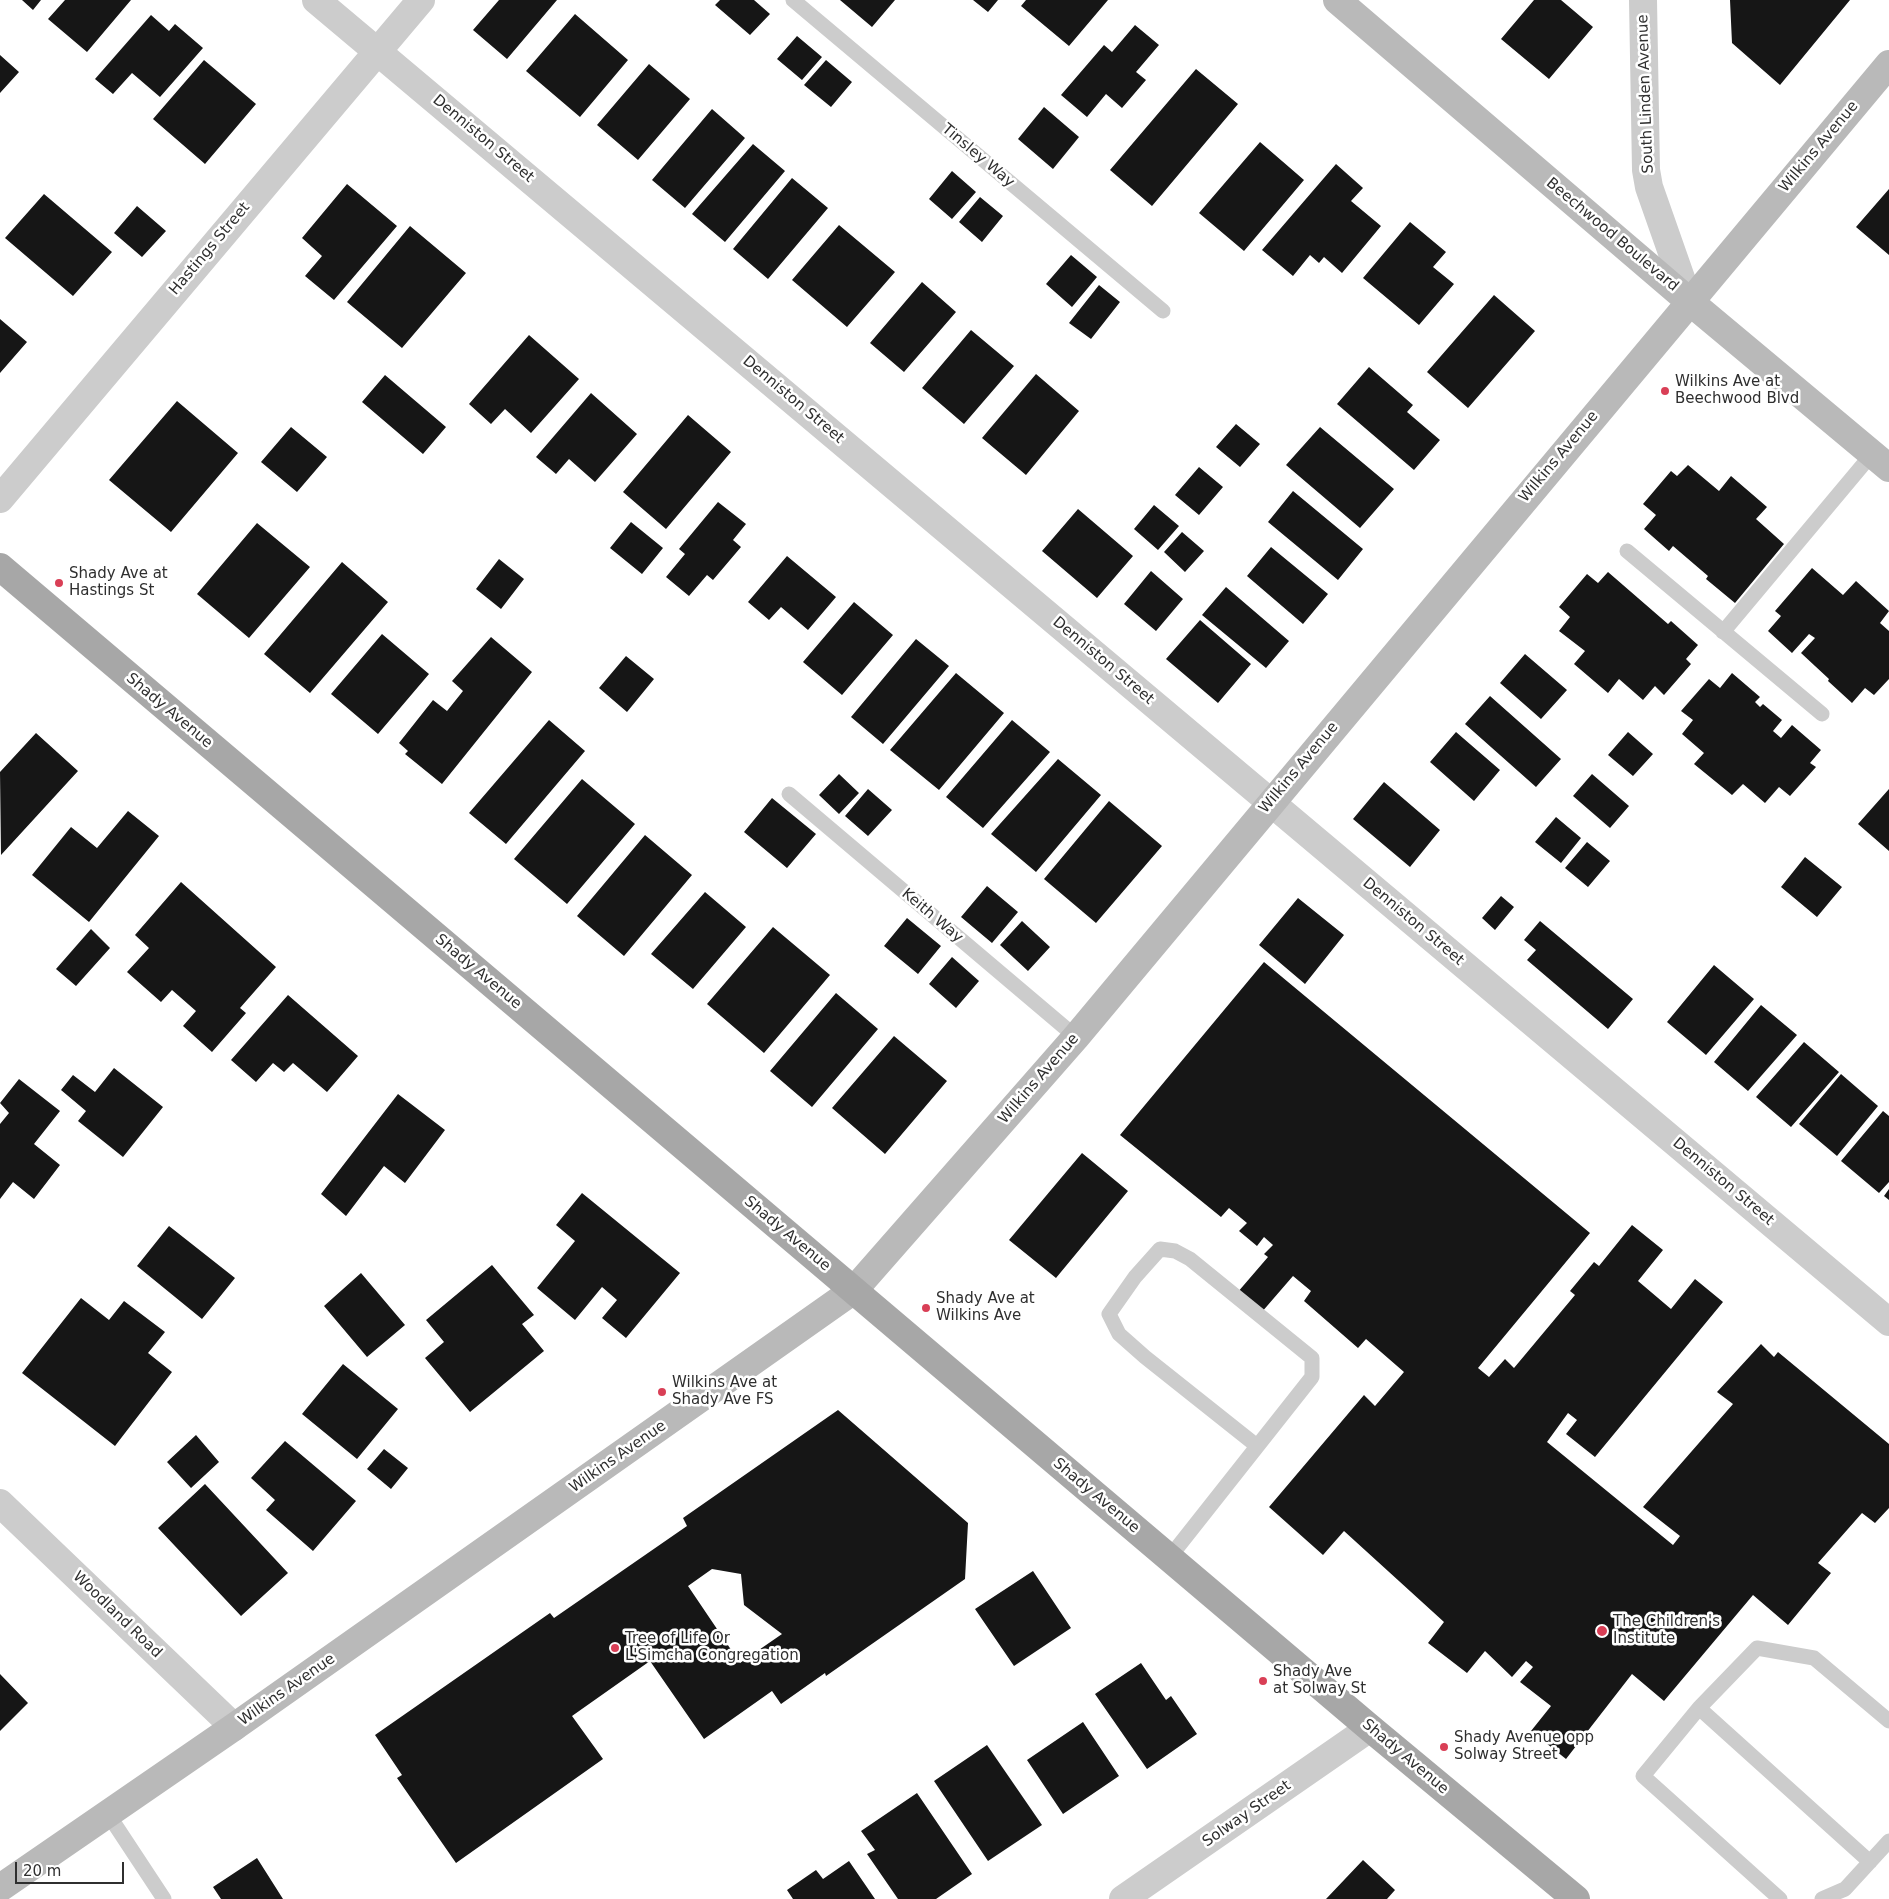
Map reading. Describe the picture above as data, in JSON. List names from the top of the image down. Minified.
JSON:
{"streets":{"main road":["Wilkins Avenue","Beechwood Boulevard","Shady Avenue"],"street":["South Linden Avenue","Denniston Street","Hastings Street","Woodland Road","Solway Street"],"lane":["Tinsley Way","Keith Way"]},"crossings":[["South Linden Avenue","Wilkins Avenue"],["South Linden Avenue","Beechwood Boulevard"],["Denniston Street","Wilkins Avenue"],["Denniston Street","Hastings Street"],["Wilkins Avenue","Beechwood Boulevard"],["Wilkins Avenue","Shady Avenue"],["Wilkins Avenue","Keith Way"],["Wilkins Avenue","Woodland Road"],["Shady Avenue","Solway Street"]],"places":["Wilkins Ave at Beechwood Blvd","Shady Ave at Hastings St","Shady Ave at Wilkins Ave","Wilkins Ave at Shady Ave FS","The Children's Institute","Tree of Life Or L'Simcha Congregation","Shady Ave at Solway St","Shady Avenue opp Solway Street"],"scale_bar":"20 m"}
